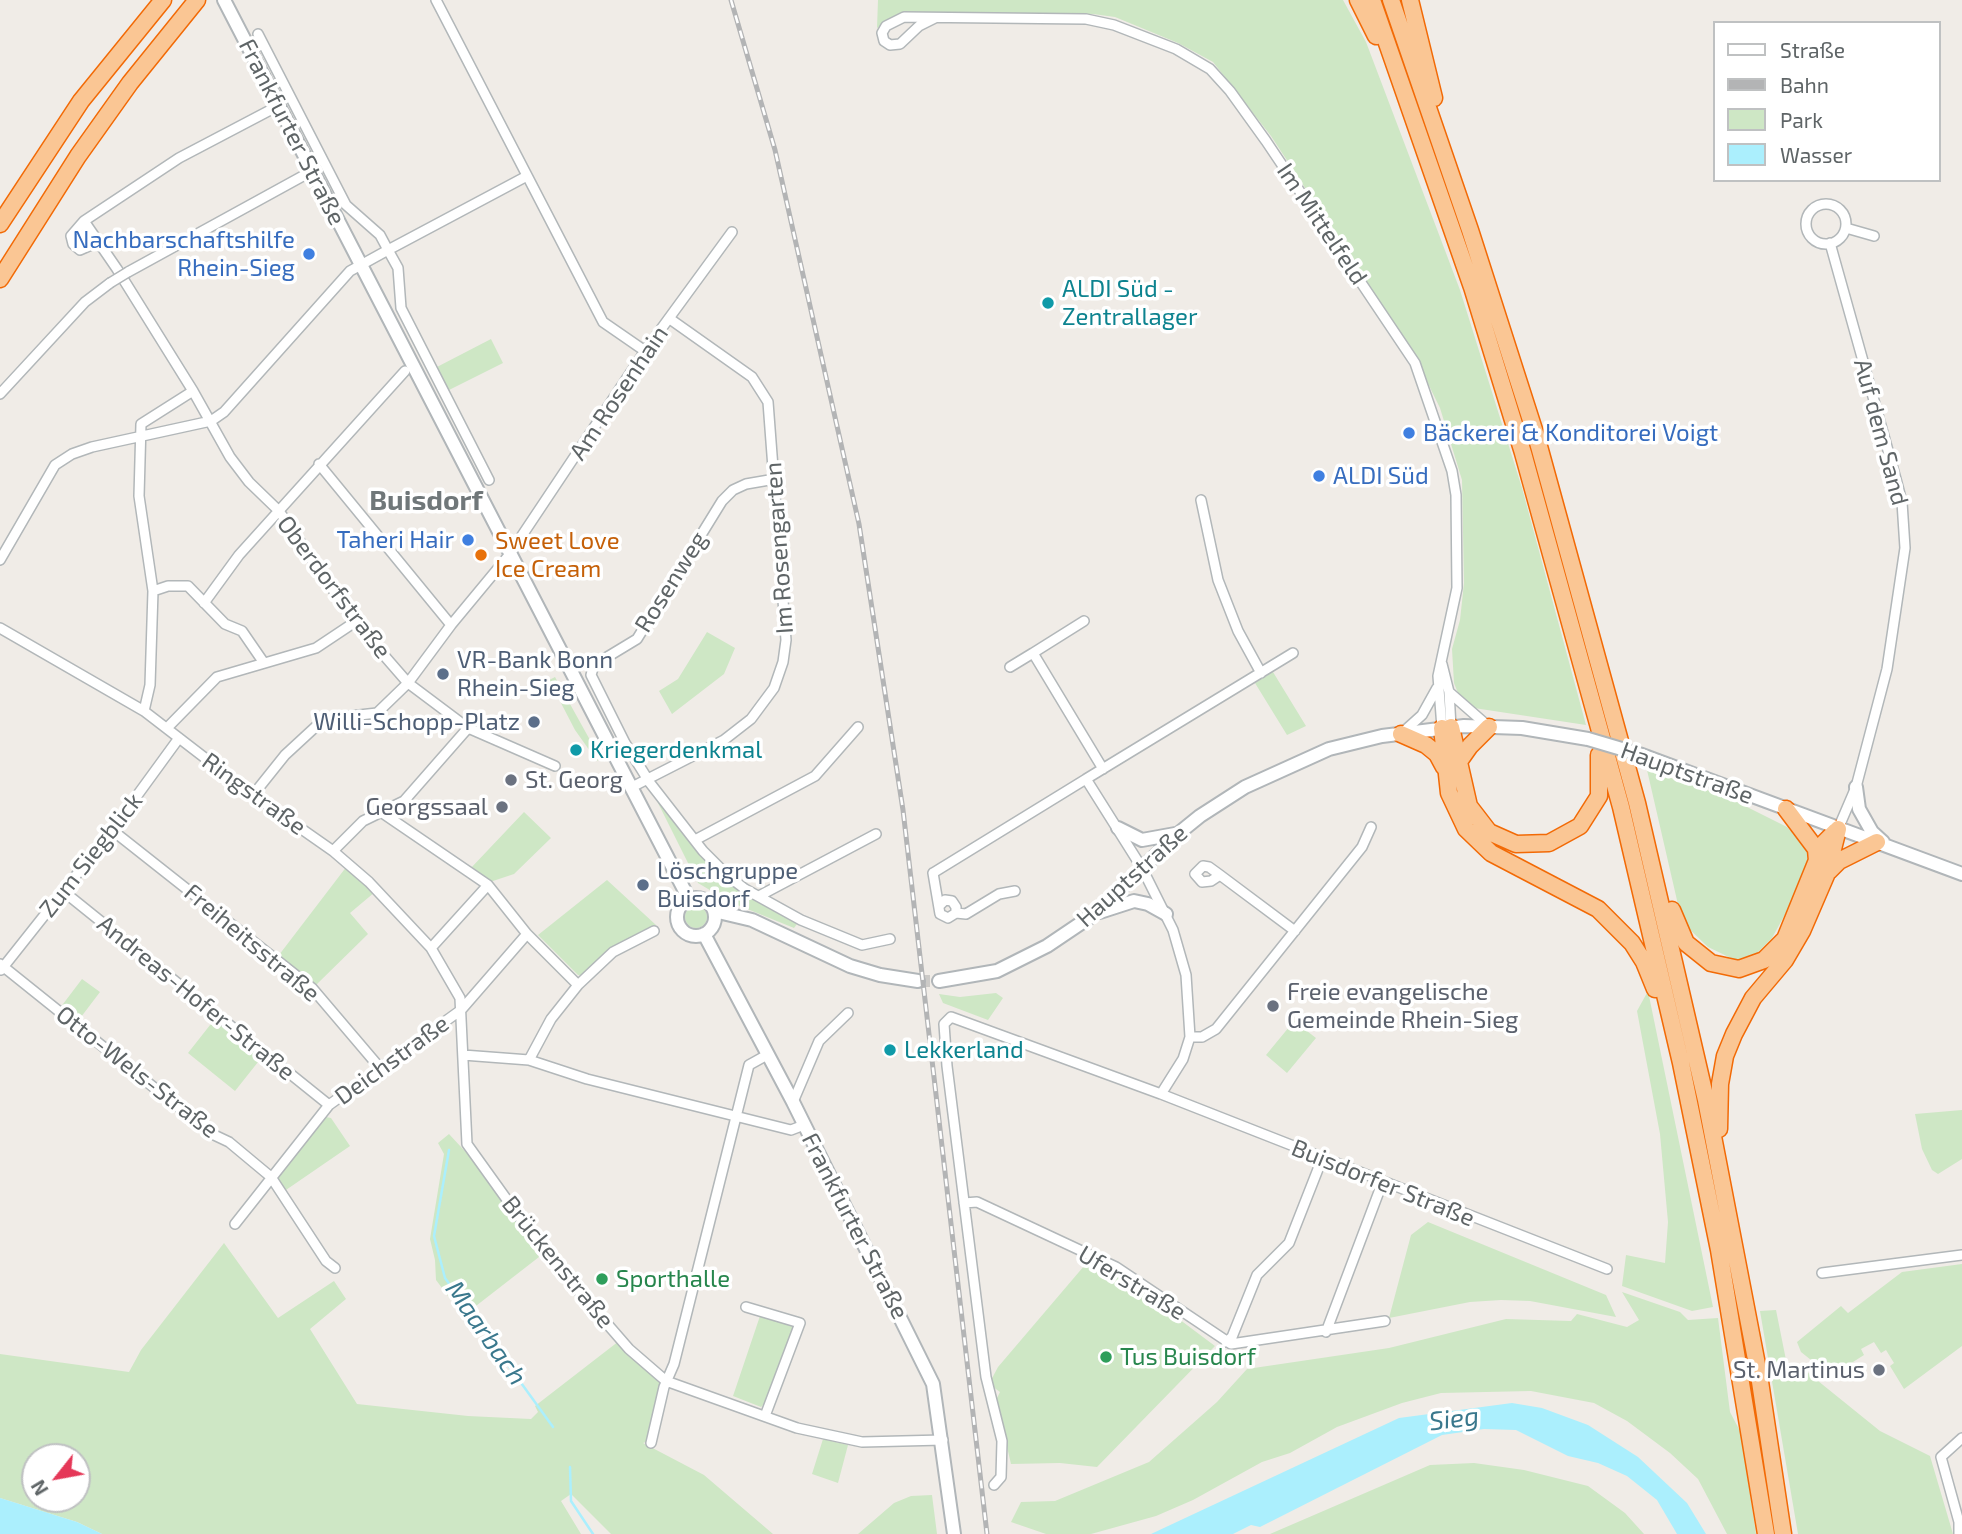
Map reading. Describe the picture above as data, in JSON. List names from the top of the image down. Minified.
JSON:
{"streets":{"main road":["Frankfurter Straße","Hauptstraße"],"street":["Im Mittelfeld","Am Rosenhain","Auf dem Sand","Im Rosengarten","Rosenweg","Oberdorfstraße","Ringstraße","Zum Siegblick","Freiheitsstraße","Andreas-Hofer-Straße","Deichstraße","Otto-Wels-Straße","Buisdorfer Straße","Brückenstraße","Uferstraße"]},"crossings":[["Frankfurter Straße","Am Rosenhain"],["Frankfurter Straße","Im Rosengarten"],["Frankfurter Straße","Brückenstraße"],["Im Mittelfeld","Hauptstraße"],["Am Rosenhain","Im Rosengarten"],["Am Rosenhain","Oberdorfstraße"],["Am Rosenhain","Ringstraße"],["Auf dem Sand","Hauptstraße"],["Im Rosengarten","Rosenweg"],["Ringstraße","Zum Siegblick"],["Ringstraße","Deichstraße"],["Ringstraße","Brückenstraße"],["Zum Siegblick","Freiheitsstraße"],["Zum Siegblick","Andreas-Hofer-Straße"],["Zum Siegblick","Otto-Wels-Straße"],["Freiheitsstraße","Deichstraße"],["Andreas-Hofer-Straße","Deichstraße"],["Deichstraße","Otto-Wels-Straße"],["Buisdorfer Straße","Uferstraße"]],"districts":["Buisdorf"],"water":["Maarbach","Sieg"],"places":["Nachbarschaftshilfe Rhein-Sieg","ALDI Süd - Zentrallager","Bäckerei & Konditorei Voigt","ALDI Süd","Taheri Hair","Sweet Love Ice Cream","VR-Bank Bonn Rhein-Sieg","Willi-Schopp-Platz","Kriegerdenkmal","St. Georg","Georgssaal","Löschgruppe Buisdorf","Freie evangelische Gemeinde Rhein-Sieg","Lekkerland","Sporthalle","Tus Buisdorf","St. Martinus"],"legend":["Straße","Bahn","Park","Wasser"],"north":"bottom left"}
